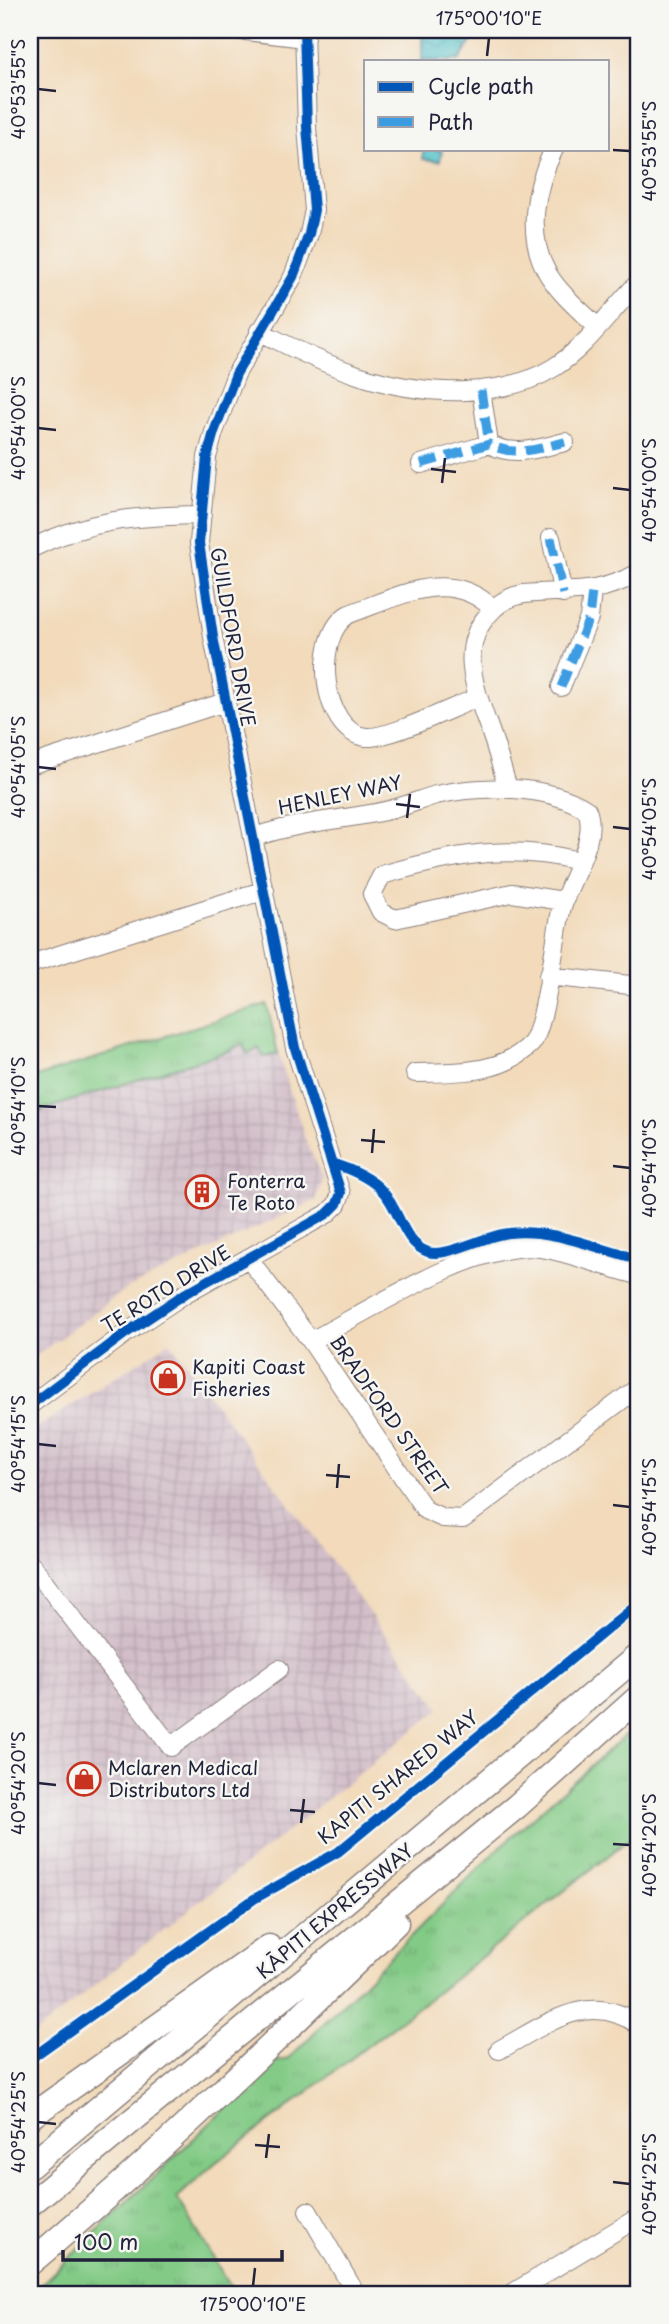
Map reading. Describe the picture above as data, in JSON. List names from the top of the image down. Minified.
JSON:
{"streets":{"highway":["KĀPITI EXPRESSWAY"],"street":["GUILDFORD DRIVE","HENLEY WAY","TE ROTO DRIVE","BRADFORD STREET"],"cycle path":["KAPITI SHARED WAY"]},"crossings":[["GUILDFORD DRIVE","HENLEY WAY"],["GUILDFORD DRIVE","TE ROTO DRIVE"],["TE ROTO DRIVE","BRADFORD STREET"]],"places":{"building":["Fonterra Te Roto"],"shop":["Kapiti Coast Fisheries","Mclaren Medical Distributors Ltd"]},"legend":["Cycle path","Path"],"scale_bar":"100 m","coordinates":["175°00'10\"E","40°53'55\"S","40°54'00\"S","40°54'05\"S","40°54'10\"S","40°54'15\"S","40°54'20\"S","40°54'25\"S"]}
